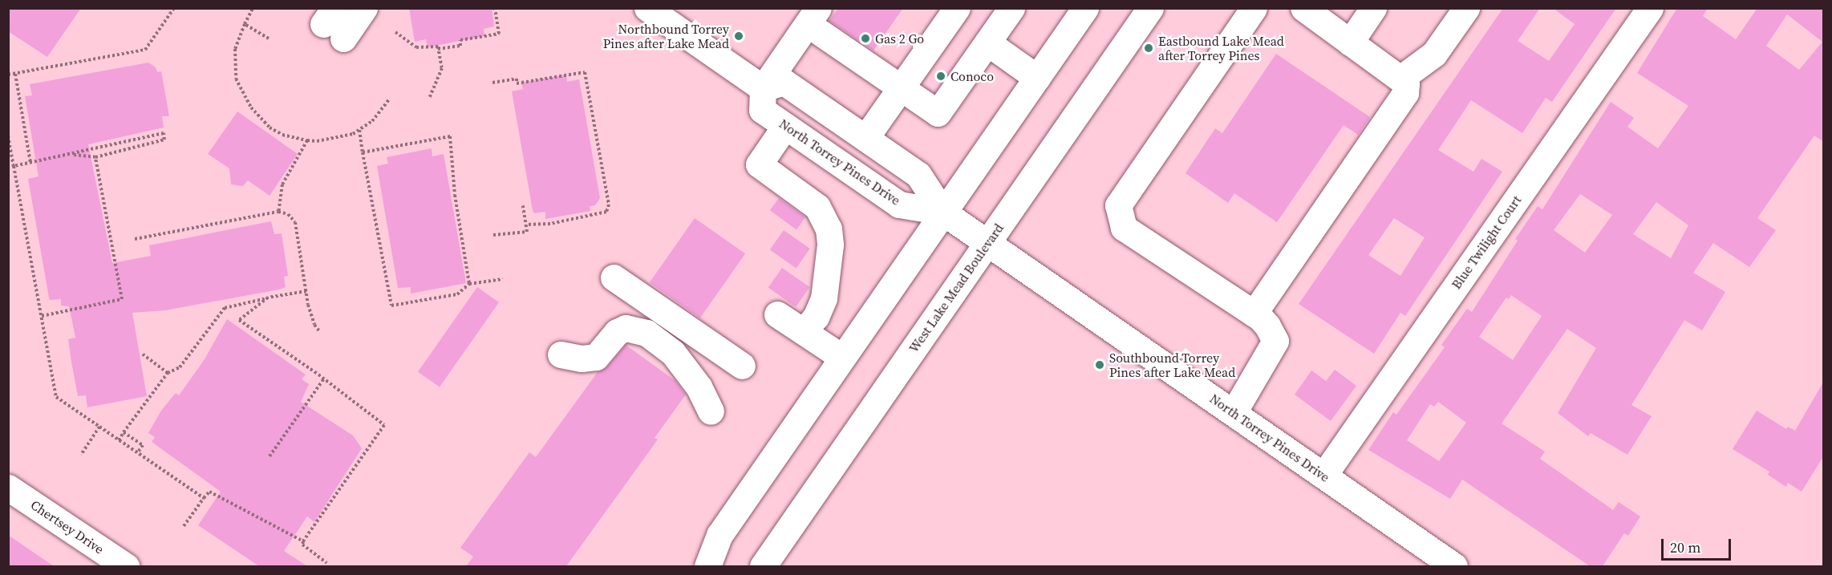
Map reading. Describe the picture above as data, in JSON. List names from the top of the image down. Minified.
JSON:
{"streets":{"main road":["North Torrey Pines Drive","Blue Twilight Court","West Lake Mead Boulevard","Chertsey Drive"]},"crossings":[["North Torrey Pines Drive","Blue Twilight Court"],["North Torrey Pines Drive","West Lake Mead Boulevard"]],"places":["Northbound Torrey Pines after Lake Mead","Gas 2 Go","Eastbound Lake Mead after Torrey Pines","Conoco","Southbound Torrey Pines after Lake Mead"],"scale_bar":"20 m"}
